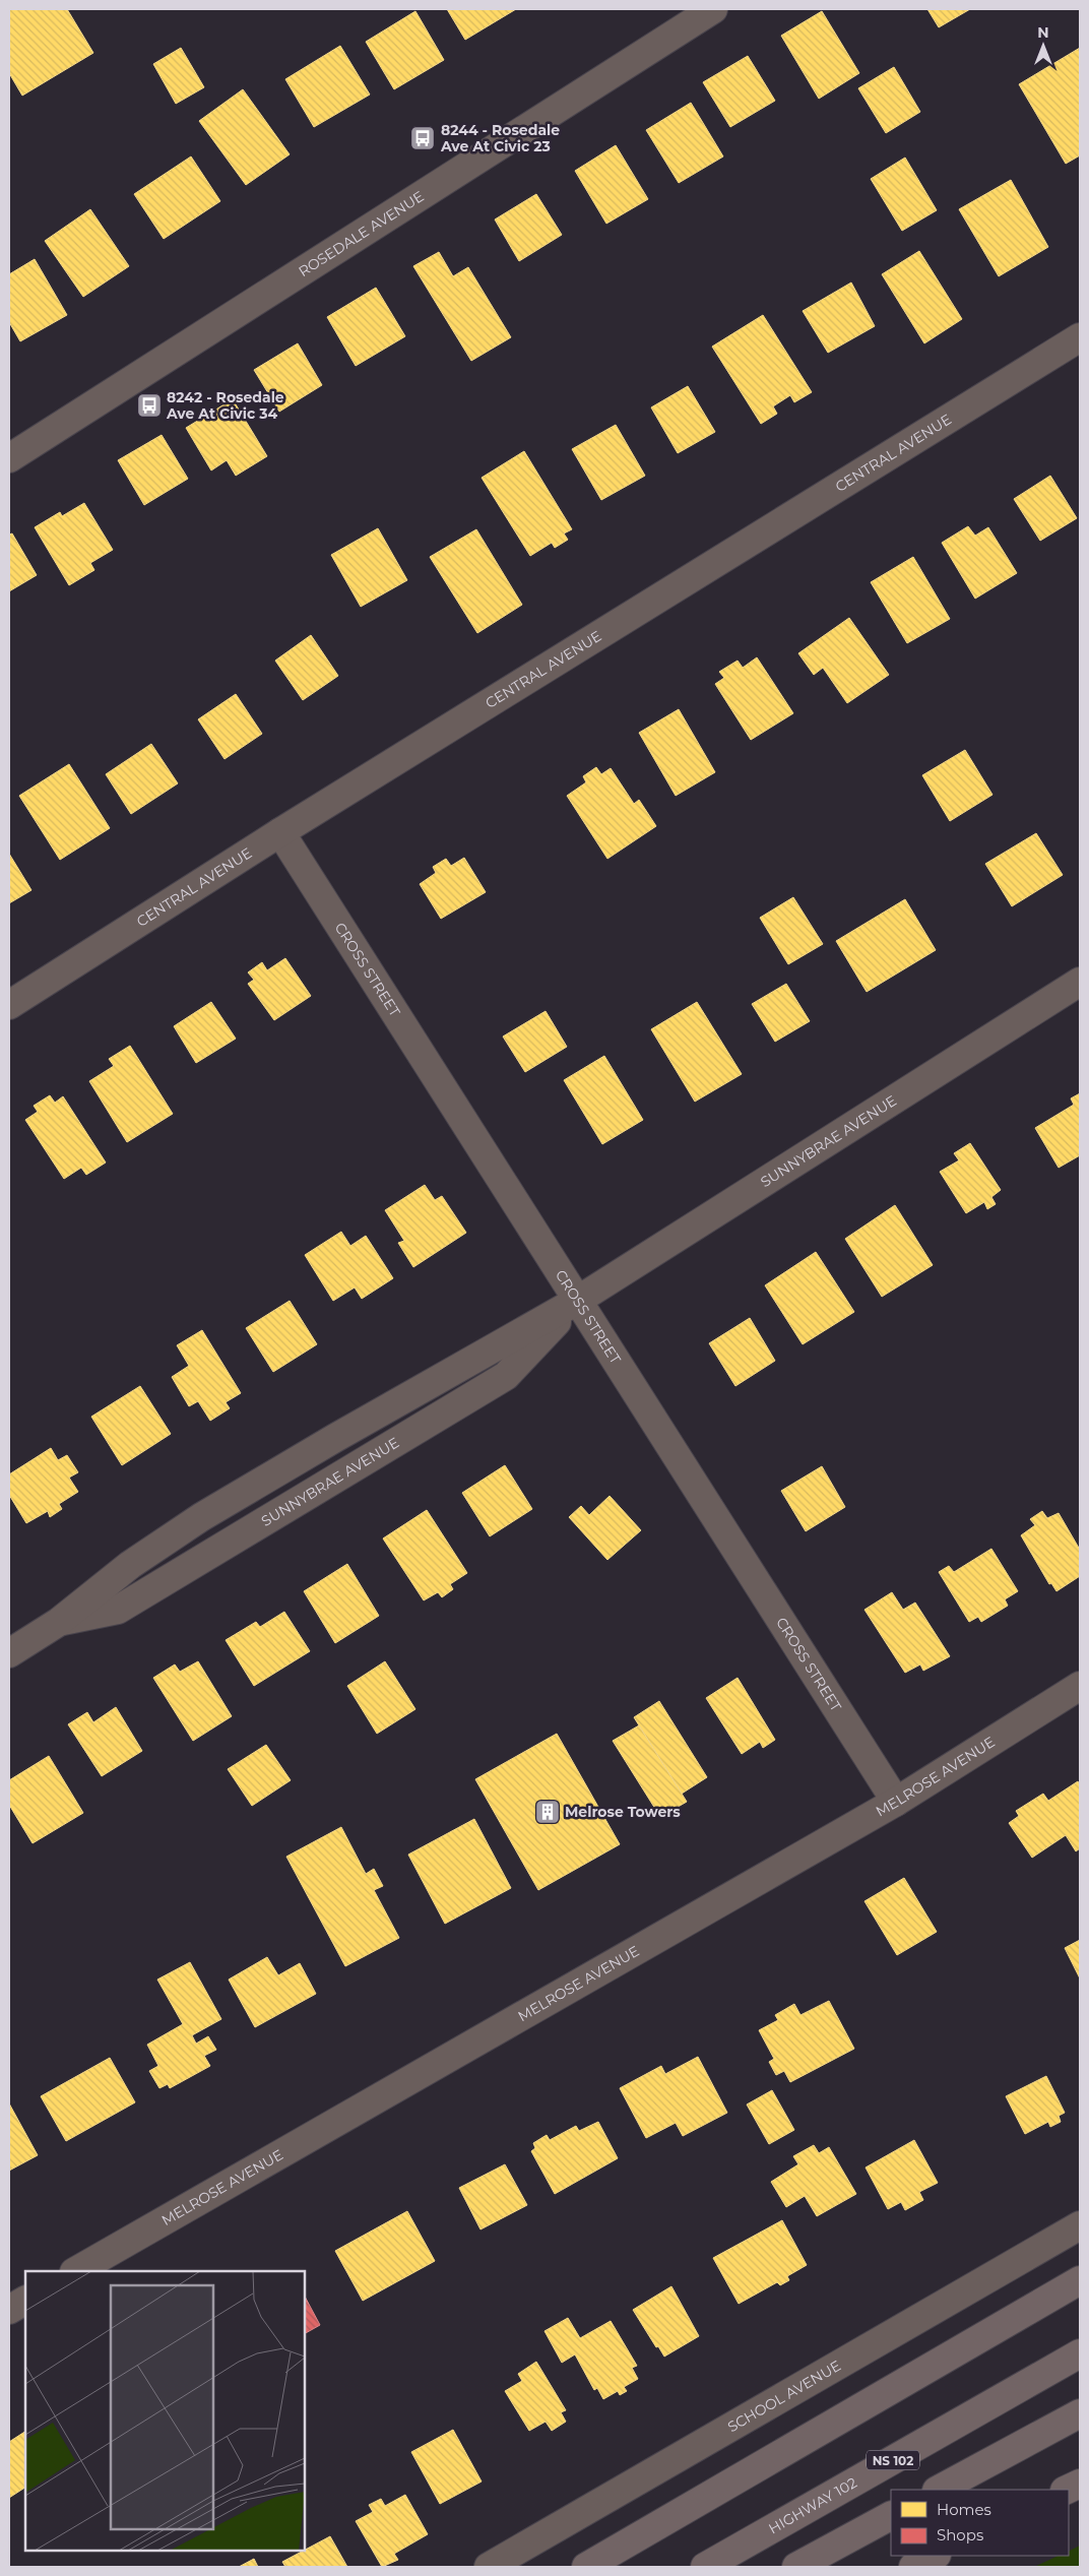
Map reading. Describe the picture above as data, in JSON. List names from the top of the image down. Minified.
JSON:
{"streets":{"highway":["NS 102","HIGHWAY 102"],"street":["ROSEDALE AVENUE","CENTRAL AVENUE","CROSS STREET","SUNNYBRAE AVENUE","MELROSE AVENUE","SCHOOL AVENUE"]},"crossings":[["CENTRAL AVENUE","CROSS STREET"],["CROSS STREET","SUNNYBRAE AVENUE"],["CROSS STREET","MELROSE AVENUE"]],"places":{"bus stop":["8244 - Rosedale Ave At Civic 23","8242 - Rosedale Ave At Civic 34"],"building":["Melrose Towers"]},"legend":["Homes","Shops"],"north":"top"}
